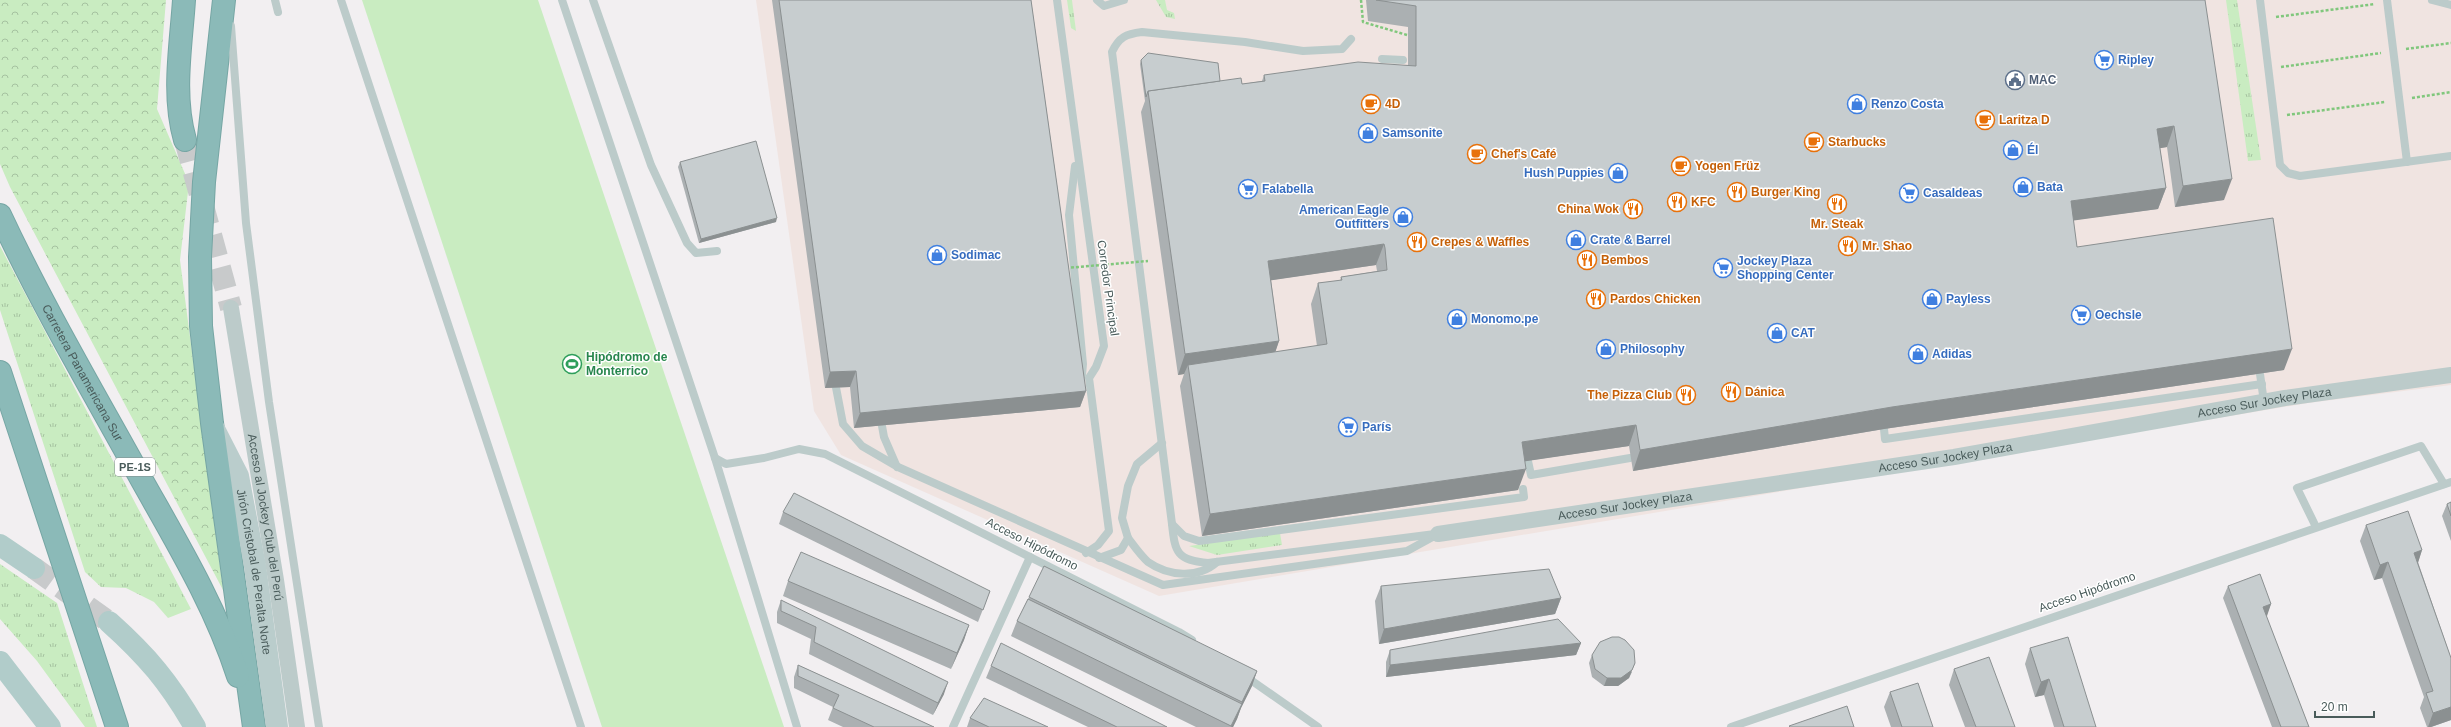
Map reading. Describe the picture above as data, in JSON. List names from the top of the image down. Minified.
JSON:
{"streets":{"highway":["Carretera Panamericana Sur","PE-1S"],"street":["Acceso Sur Jockey Plaza","Acceso al Jockey Club del Perú","Jirón Cristobal de Peralta Norte"],"lane":["Corredor Principal","Acceso Hipódromo"]},"places":{"supermarket":["Ripley","Falabella","CasaIdeas","Jockey Plaza Shopping Center","Oechsle","París"],"public building":["MAC"],"cafe":["4D","Laritza D","Starbucks","Chef's Café","Yogen Früz"],"shop":["Renzo Costa","Samsonite","Él","Hush Puppies","Bata","American Eagle Outfitters","Crate & Barrel","Sodimac","Payless","Monomo.pe","CAT","Philosophy","Adidas"],"restaurant":["Burger King","KFC","Mr. Steak","China Wok","Crepes & Waffles","Mr. Shao","Bembos","Pardos Chicken","Dánica","The Pizza Club"],"sports":["Hipódromo de Monterrico"]},"scale_bar":"20 m"}
